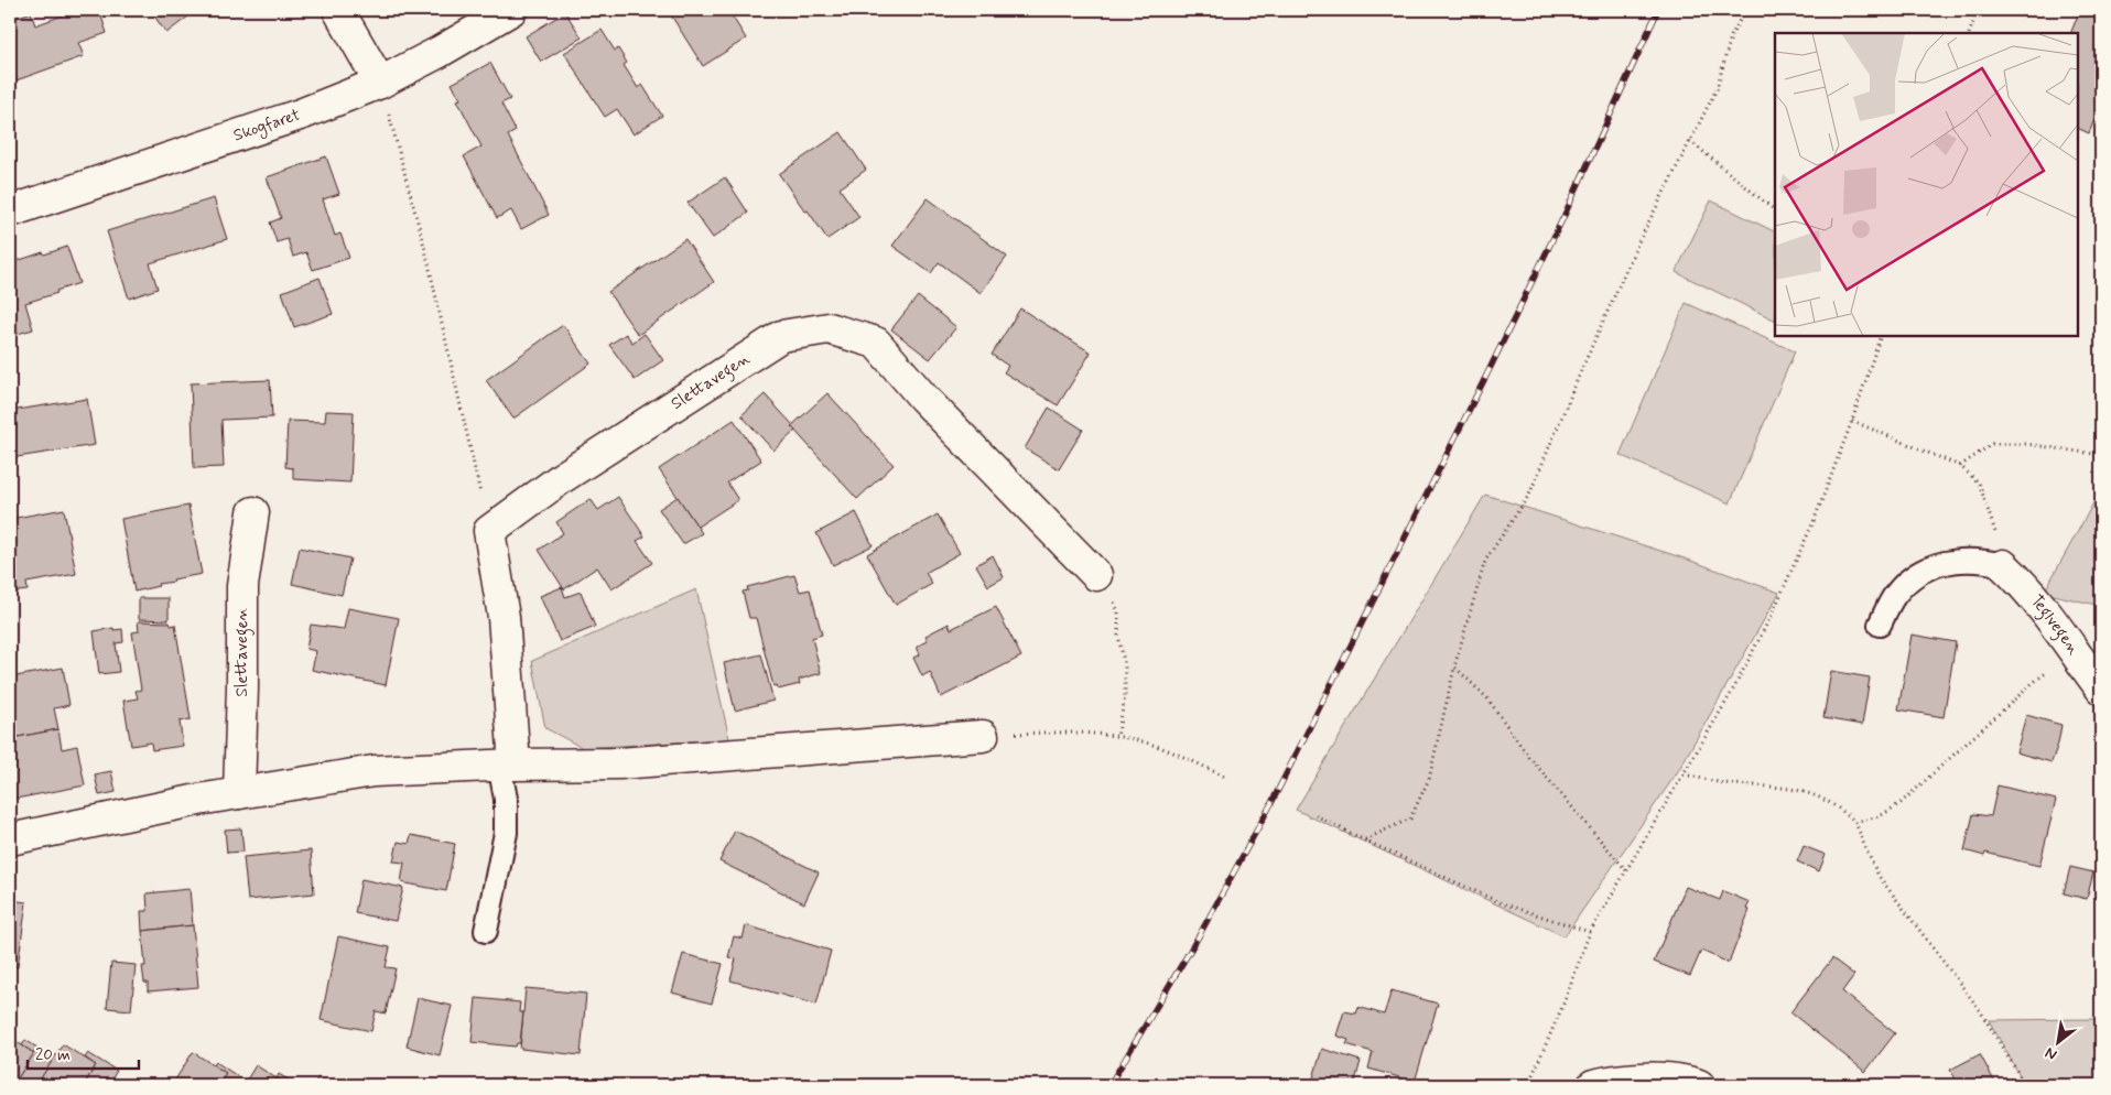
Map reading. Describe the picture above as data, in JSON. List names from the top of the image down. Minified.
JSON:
{"streets":{"street":["Skogfaret","Slettavegen","Teglvegen"]},"scale_bar":"20 m","north":"bottom left"}
